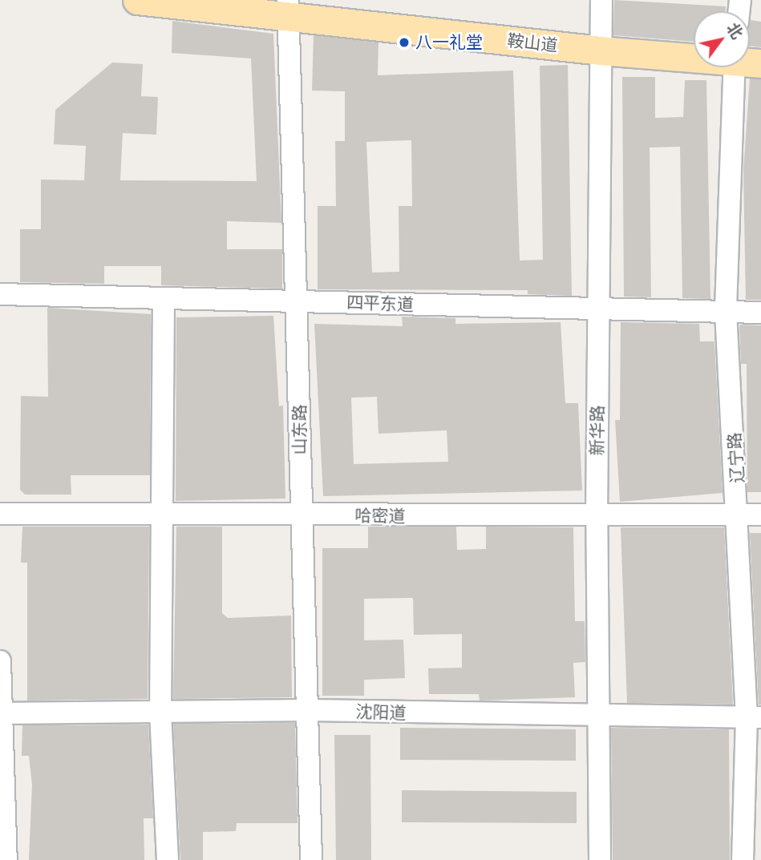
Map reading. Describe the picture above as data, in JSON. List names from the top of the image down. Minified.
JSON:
{"streets":{"main road":["鞍山道"],"street":["四平东道","山东路","新华路","辽宁路","哈密道","沈阳道"]},"crossings":[["鞍山道","山东路"],["鞍山道","新华路"],["四平东道","山东路"],["四平东道","新华路"],["四平东道","辽宁路"],["山东路","哈密道"],["山东路","沈阳道"],["新华路","哈密道"],["新华路","沈阳道"],["辽宁路","哈密道"],["辽宁路","沈阳道"]],"places":["八一礼堂"],"north":"top right"}
